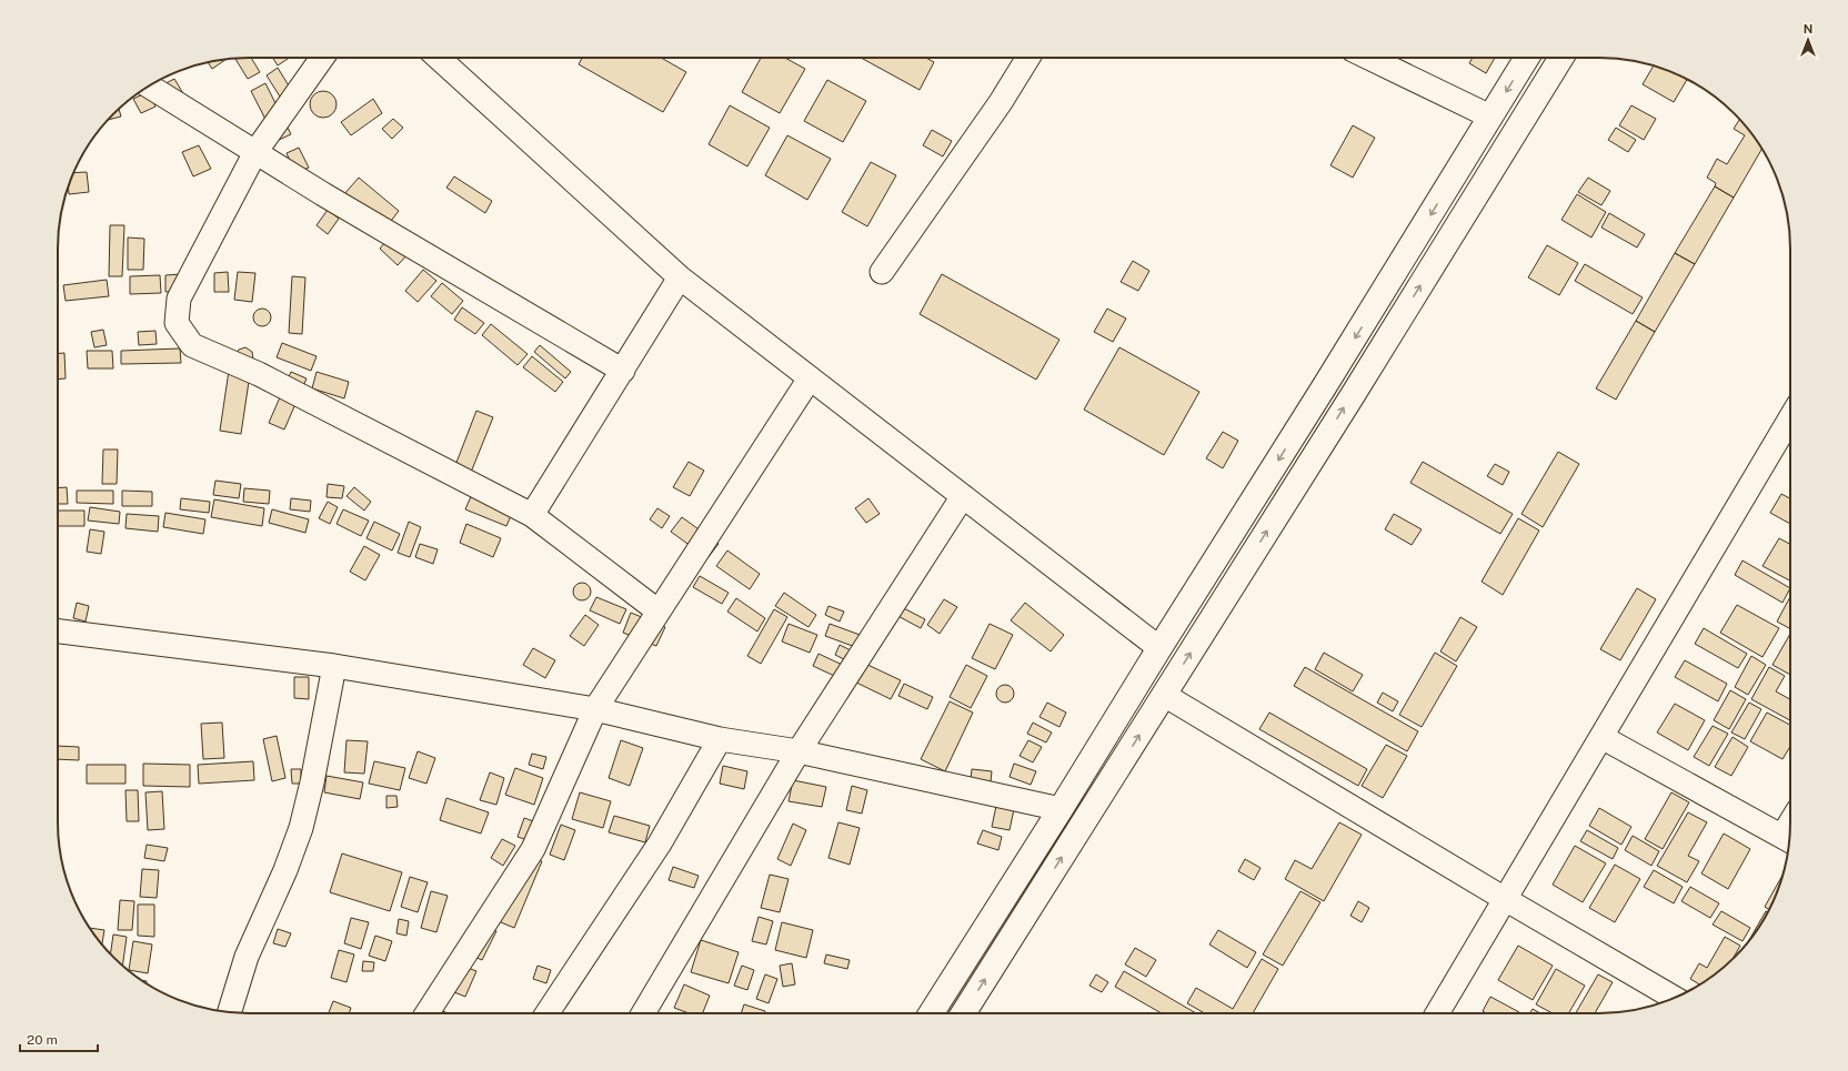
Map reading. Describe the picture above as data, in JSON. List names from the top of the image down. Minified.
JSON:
{"scale_bar":"20 m","north":"top"}
